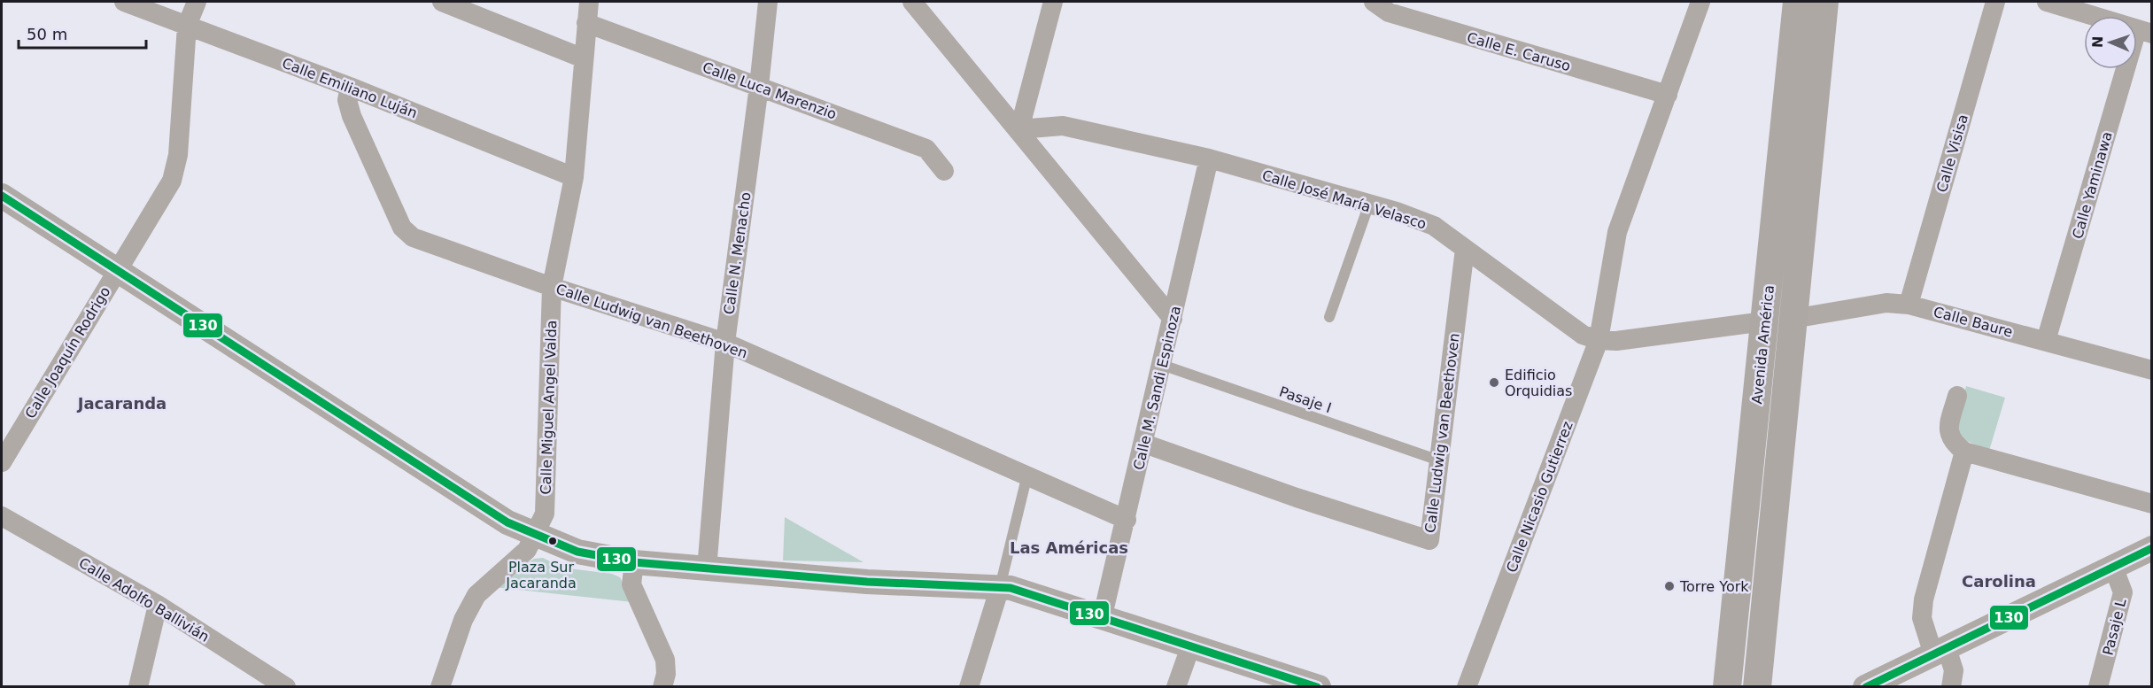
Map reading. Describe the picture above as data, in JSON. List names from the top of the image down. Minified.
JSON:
{"streets":{"main road":["Avenida América"],"street":["Calle E. Caruso","Calle Emiliano Luján","Calle Luca Marenzio","Calle Visisa","Calle Yaminawa","Calle José María Velasco","Calle N. Menacho","Calle Ludwig van Beethoven","Calle Baure","Calle Joaquín Rodrigo","Calle M. Sandi Espinoza","Calle Miguel Angel Valda","Calle Nicasio Gutierrez","Calle Adolfo Ballivián","Pasaje L"],"lane":["Pasaje I"]},"crossings":[["Calle E. Caruso","Calle Nicasio Gutierrez"],["Calle Emiliano Luján","Calle Ludwig van Beethoven"],["Calle Emiliano Luján","Calle Joaquín Rodrigo"],["Calle Emiliano Luján","Calle Miguel Angel Valda"],["Calle Luca Marenzio","Calle N. Menacho"],["Calle Luca Marenzio","Calle Miguel Angel Valda"],["Calle Visisa","Calle Baure"],["Calle Yaminawa","Calle Baure"],["Calle José María Velasco","Calle Ludwig van Beethoven"],["Calle José María Velasco","Avenida América"],["Calle José María Velasco","Calle M. Sandi Espinoza"],["Calle José María Velasco","Calle Nicasio Gutierrez"],["Calle N. Menacho","Calle Ludwig van Beethoven"],["Calle Ludwig van Beethoven","Calle M. Sandi Espinoza"],["Calle Ludwig van Beethoven","Pasaje I"],["Calle Ludwig van Beethoven","Calle Miguel Angel Valda"],["Calle Baure","Avenida América"],["Calle M. Sandi Espinoza","Pasaje I"]],"districts":["Jacaranda","Las Américas","Carolina"],"parks":["Plaza Sur Jacaranda"],"places":["Edificio Orquidias","Torre York"],"lines":["transit line 130"],"scale_bar":"50 m","north":"left"}
